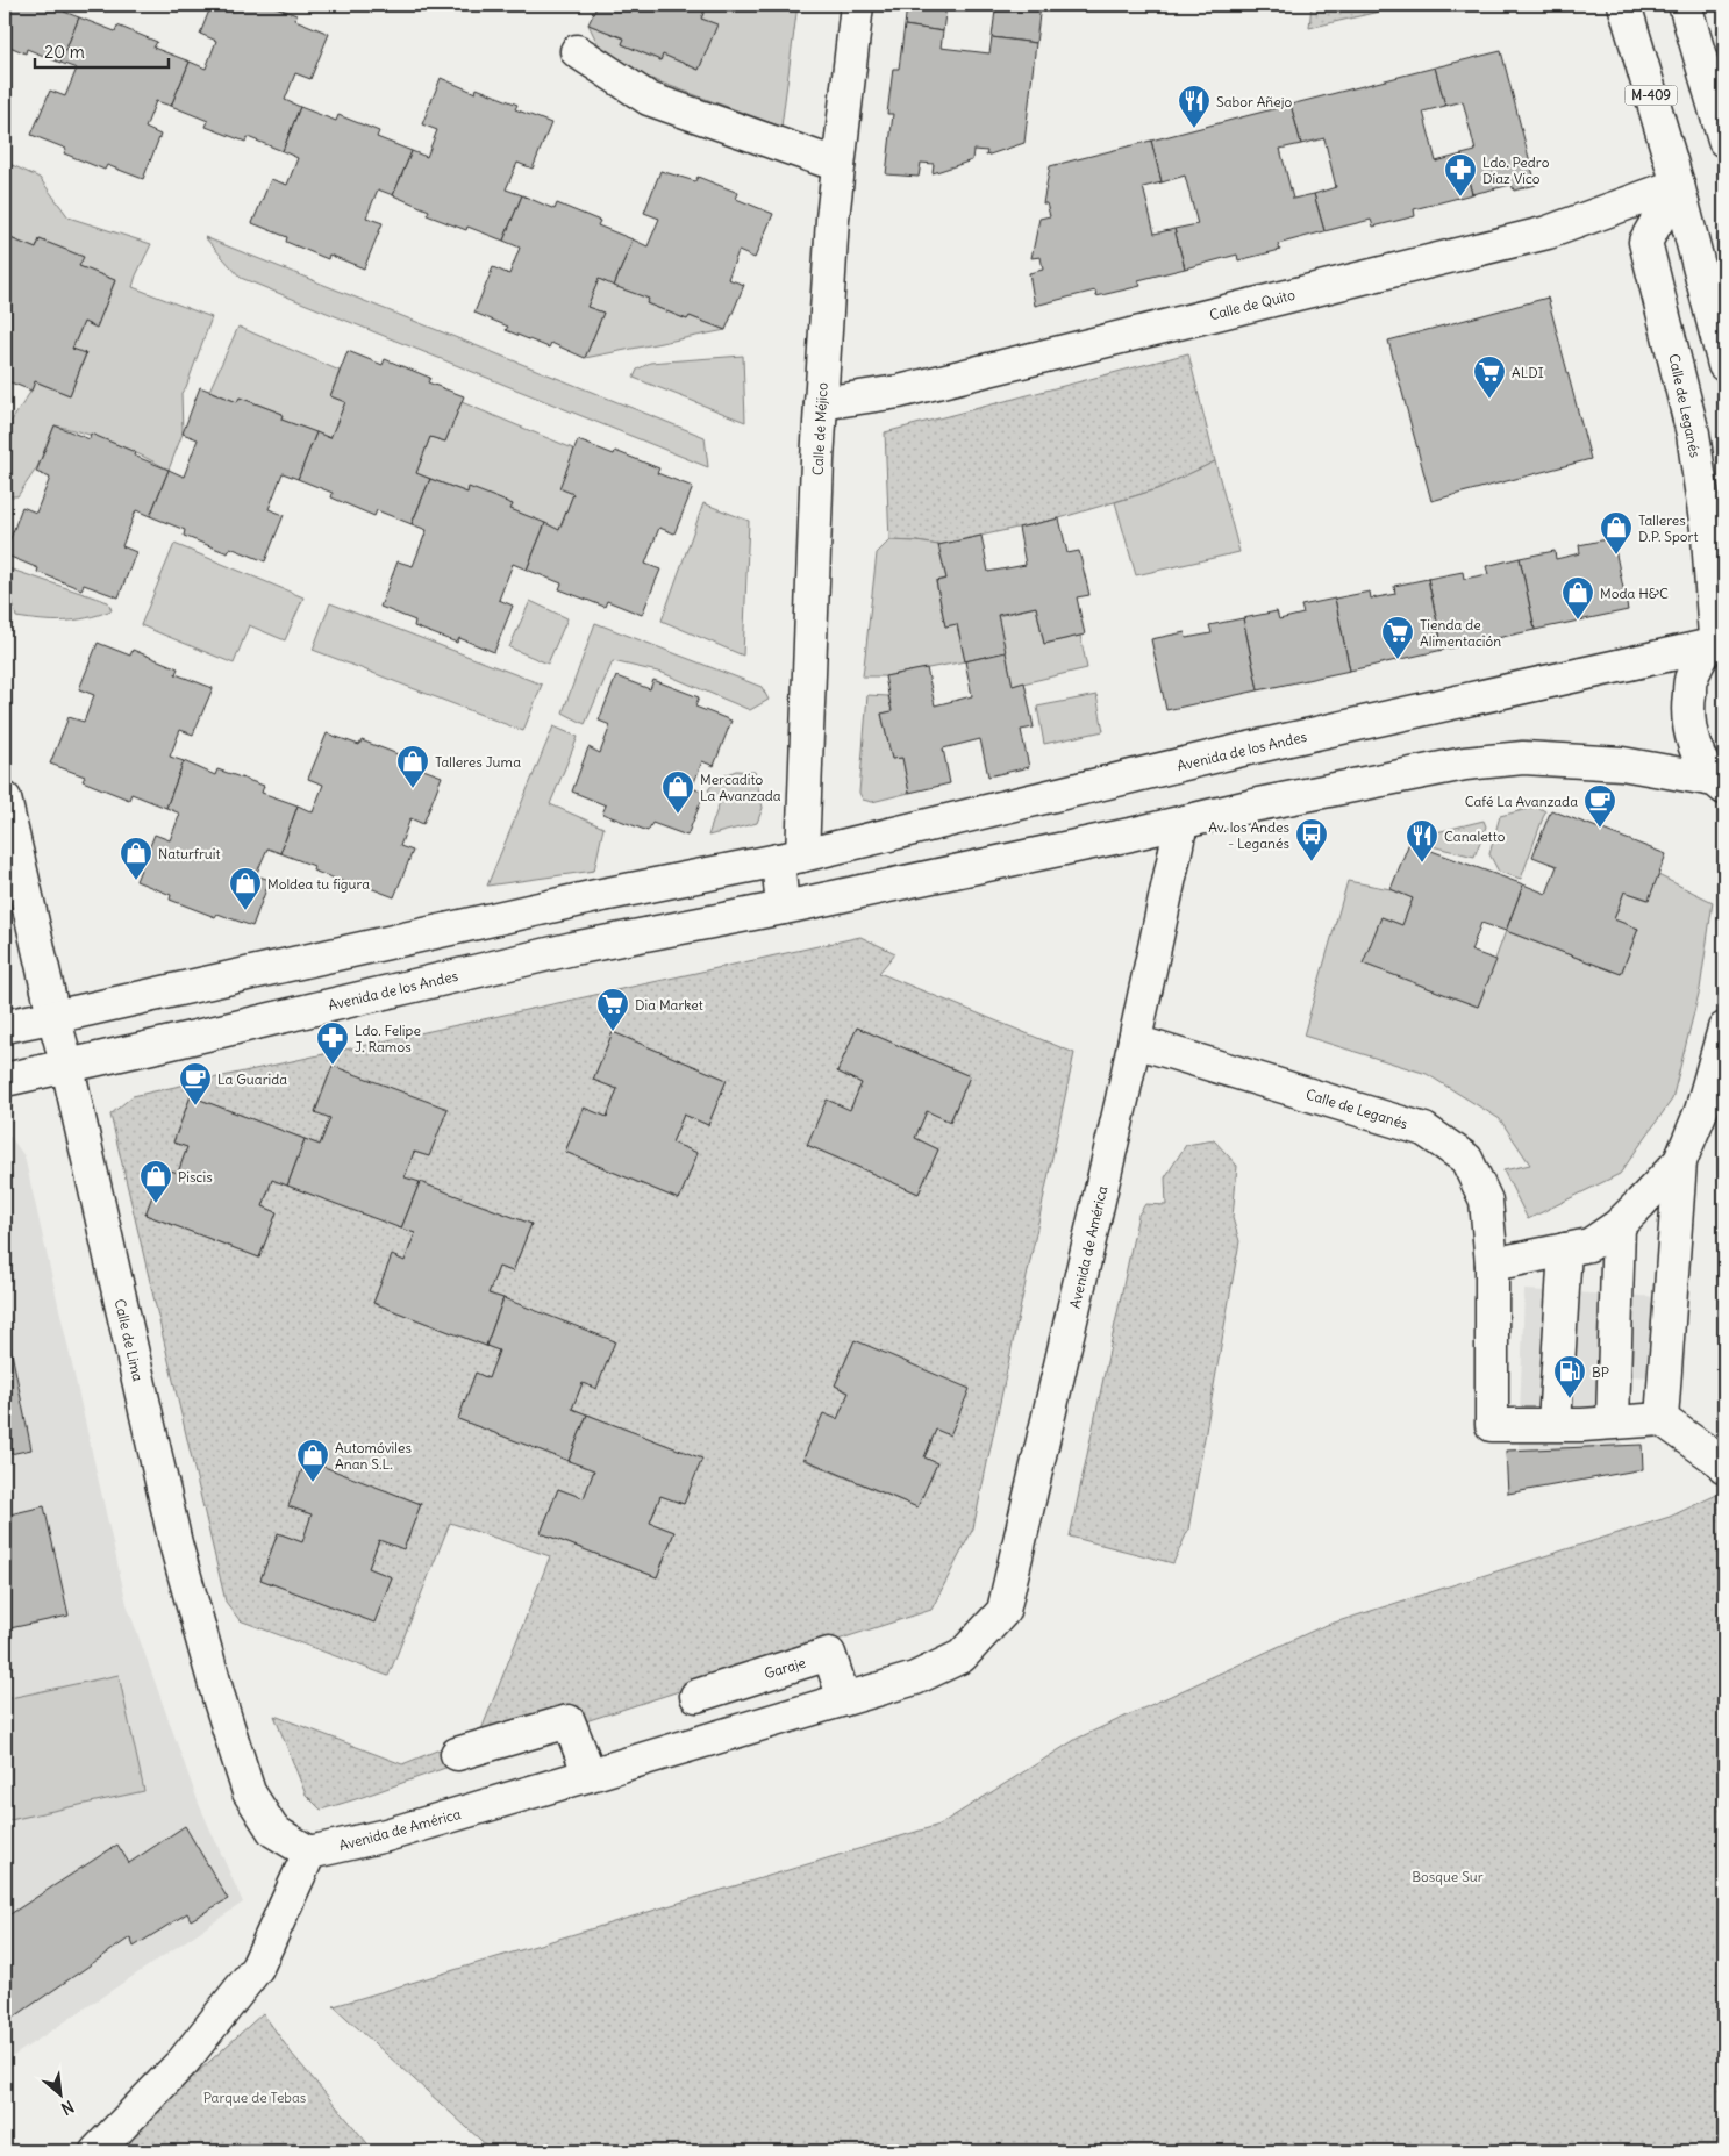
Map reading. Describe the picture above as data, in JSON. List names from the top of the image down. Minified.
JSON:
{"streets":{"main road":["M-409","Calle de Quito","Calle de Leganés","Calle de Méjico","Avenida de los Andes","Avenida de América","Calle de Lima","Garaje"]},"crossings":[["M-409","Calle de Quito"],["M-409","Calle de Leganés"],["Calle de Quito","Calle de Leganés"],["Calle de Quito","Calle de Méjico"],["Calle de Leganés","Avenida de los Andes"],["Calle de Leganés","Avenida de América"],["Calle de Méjico","Avenida de los Andes"],["Avenida de los Andes","Avenida de América"],["Avenida de los Andes","Calle de Lima"],["Avenida de América","Calle de Lima"],["Avenida de América","Garaje"]],"parks":["Bosque Sur","Parque de Tebas"],"places":{"restaurant":["Sabor Añejo","Canaletto"],"pharmacy":["Ldo. Pedro Díaz Vico","Ldo. Felipe J. Ramos"],"supermarket":["ALDI","Tienda de Alimentación","Dia Market"],"shop":["Talleres D.P. Sport","Moda H&C","Talleres Juma","Mercadito La Avanzada","Naturfruit","Moldea tu figura","Piscis","Automóviles Anan S.L."],"cafe":["Café La Avanzada","La Guarida"],"bus stop":["Av. los Andes - Leganés"],"fuel station":["BP"]},"scale_bar":"20 m","north":"bottom right"}
